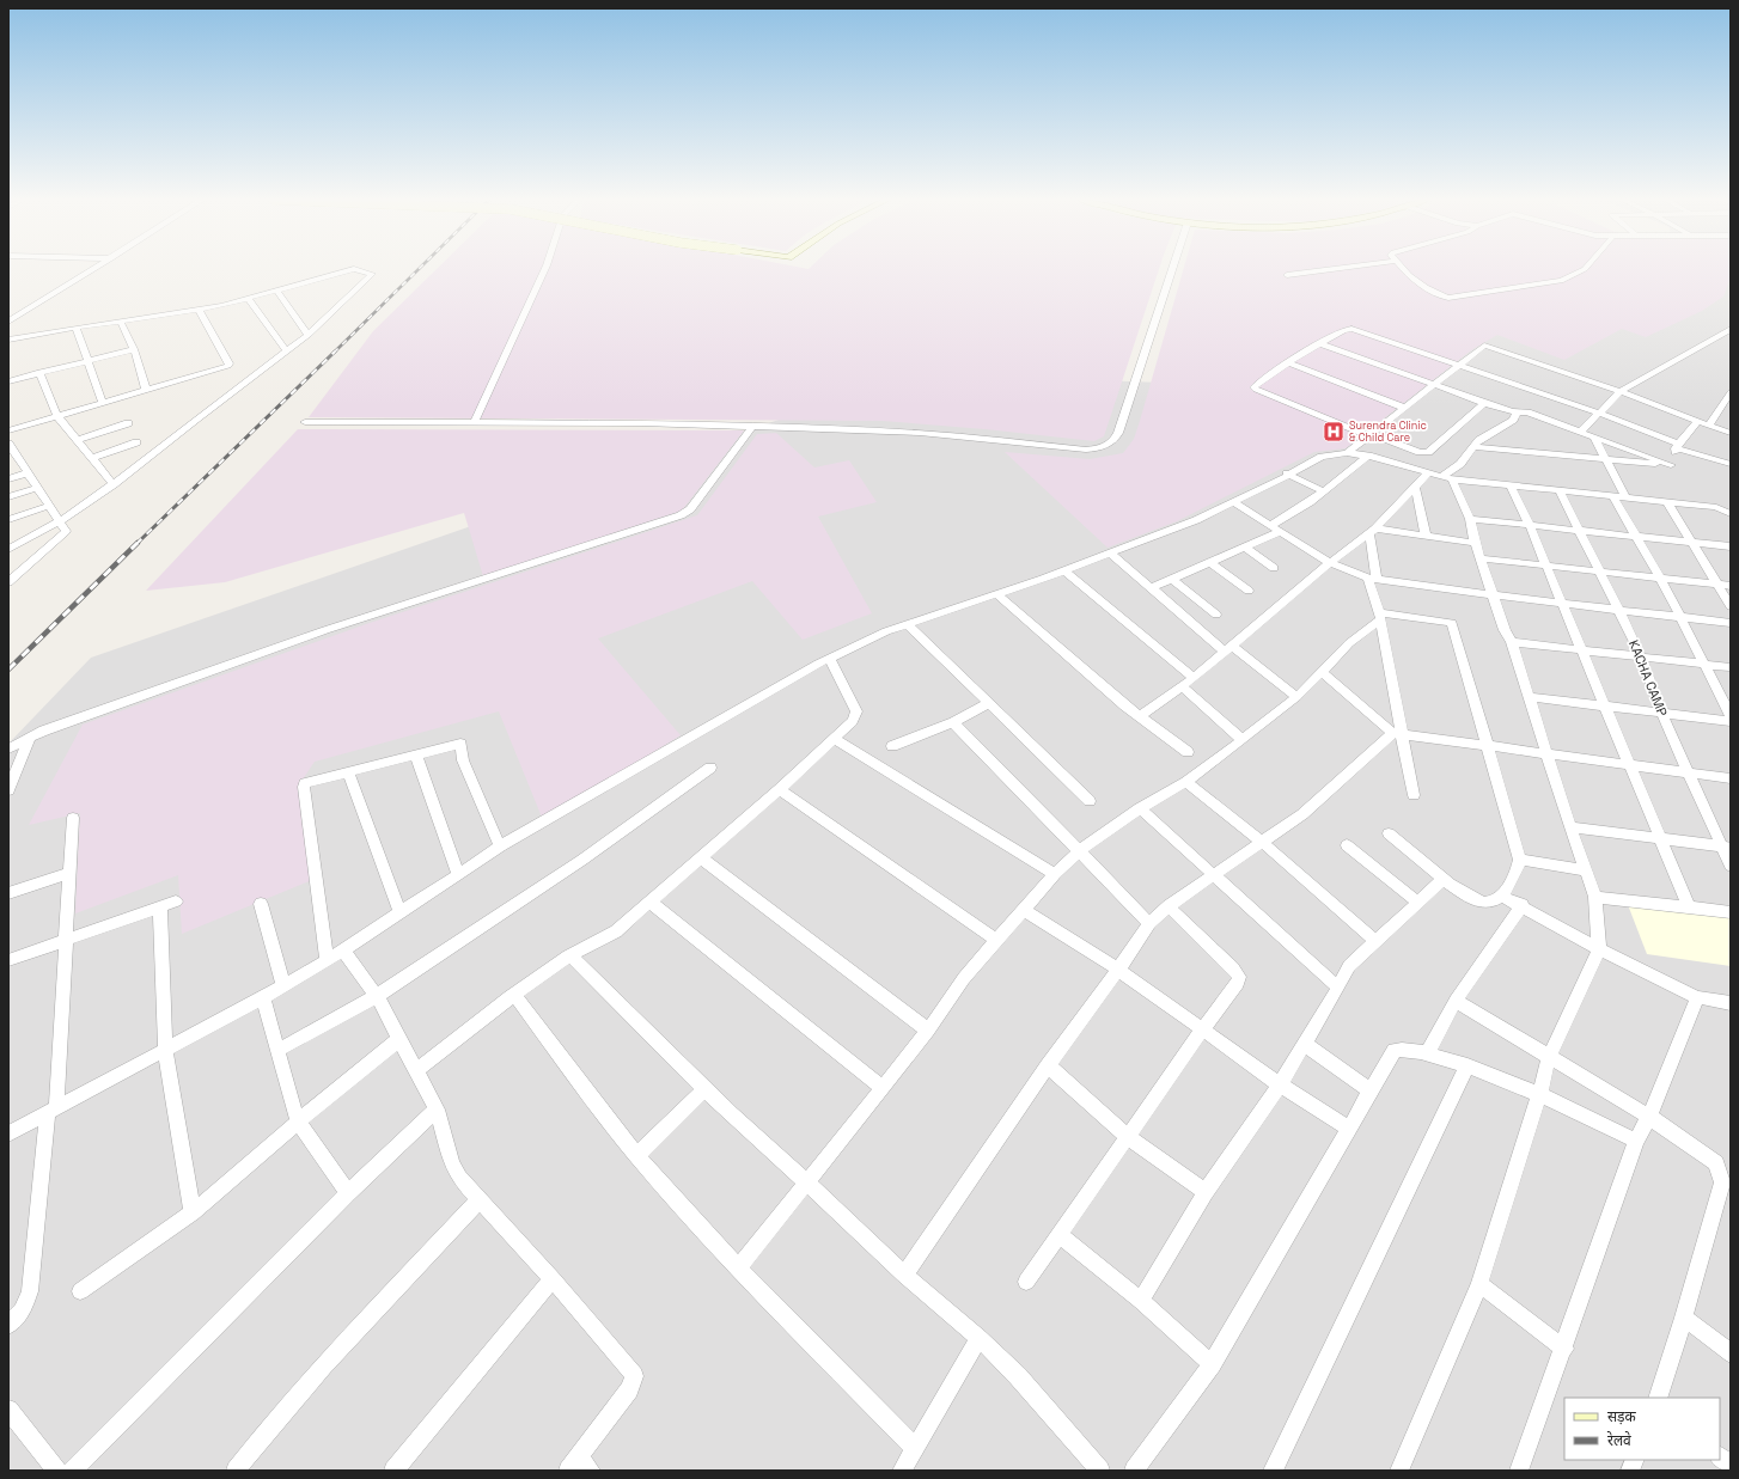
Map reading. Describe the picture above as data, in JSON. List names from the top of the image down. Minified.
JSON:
{"streets":{"street":["KACHA CAMP"]},"places":{"hospital":["Surendra Clinic & Child Care"]},"legend":["सड़क","रेलवे"]}
